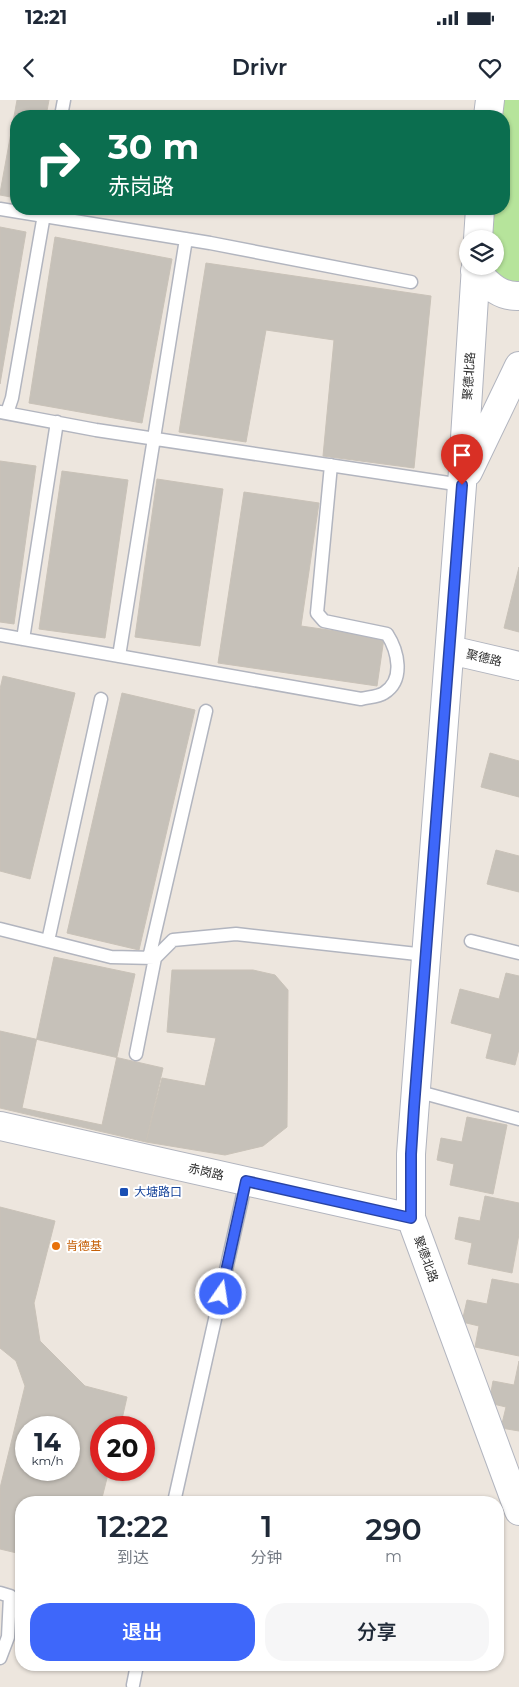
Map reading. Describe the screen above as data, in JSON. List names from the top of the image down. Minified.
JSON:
{"streets":{"street":["聚德北路","聚德路","赤岗路"]},"crossings":[["聚德北路","聚德路"],["聚德北路","赤岗路"]],"places":{"transit":["大塘路口"],"other":["肯德基"]},"page":{"status":"12:21","header":"Drivr","turn":["30 m","赤岗路"],"speed":"14 km/h","limit":"20","eta":["12:22","到达","1","分钟","290","m"],"buttons":["退出","分享"]}}
